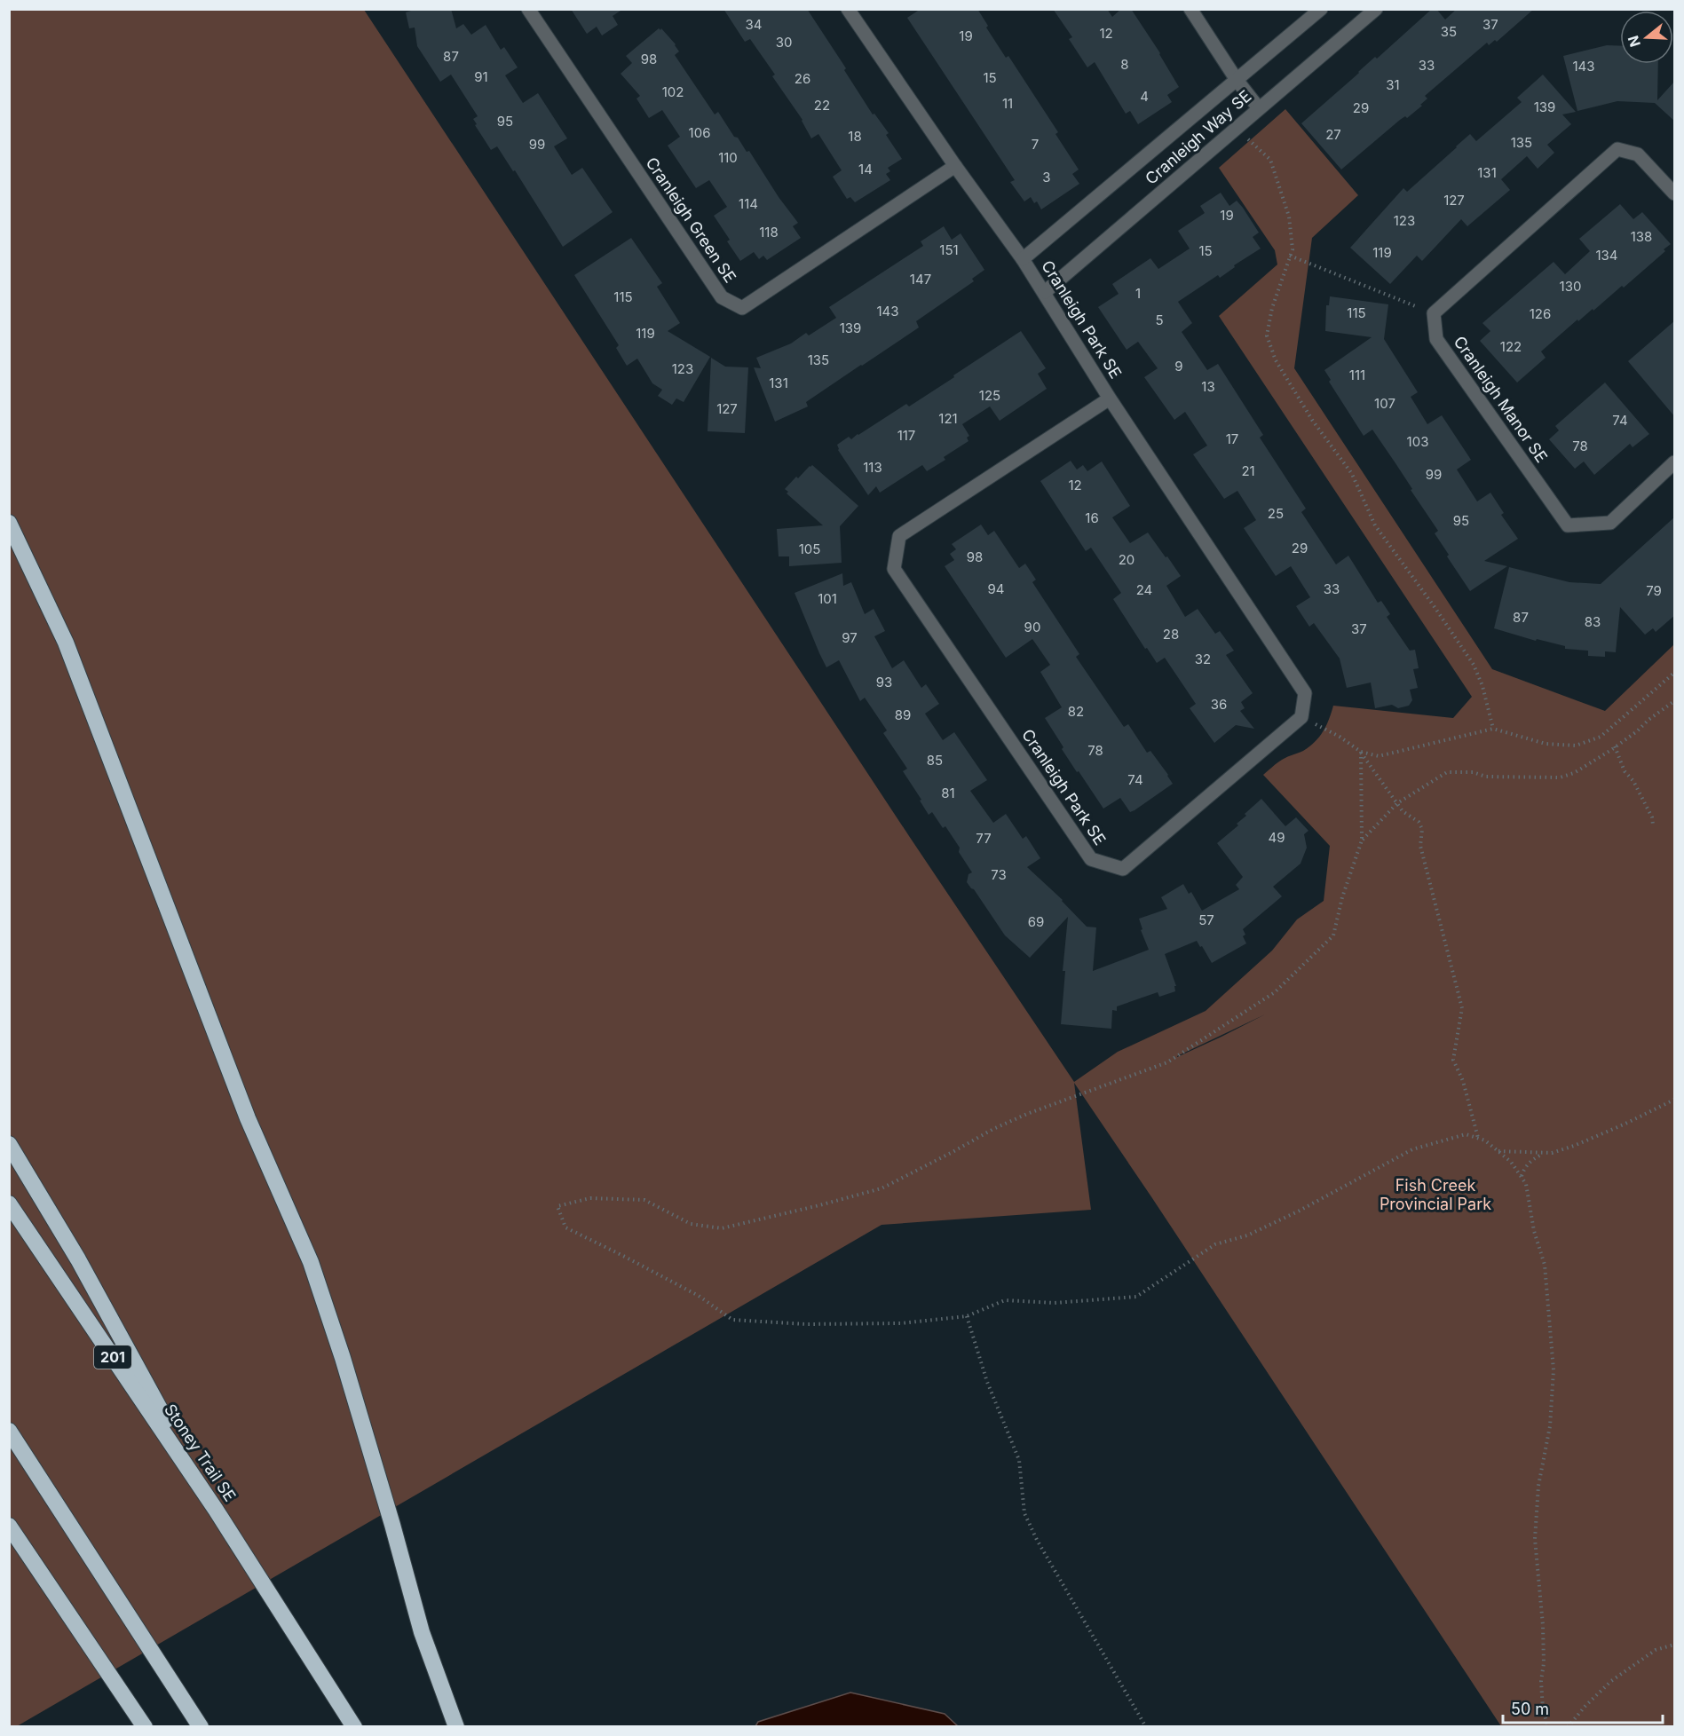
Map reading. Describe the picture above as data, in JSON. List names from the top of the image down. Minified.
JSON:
{"streets":{"highway":["201","Stoney Trail SE"],"street":["Cranleigh Way SE","Cranleigh Green SE","Cranleigh Park SE","Cranleigh Manor SE"]},"crossings":[["Cranleigh Way SE","Cranleigh Park SE"]],"parks":["Fish Creek Provincial Park"],"house_numbers":["34","37","35","12","19","30","87","98","8","33","143","91","15","26","31","102","4","11","22","139","29","95","106","27","18","135","99","7","110","14","131","3","127","114","19","123","118","138","151","15","119","134","147","130","1","115","143","115","126","5","139","119","122","135","9","123","111","131","13","125","107","127","121","74","117","17","103","78","113","21","99","12","25","16","95","29","105","98","20","94","33","24","79","101","87","83","90","37","28","97","32","93","36","82","89","78","85","74","81","49","77","73","57","69"],"scale_bar":"50 m","north":"left"}
